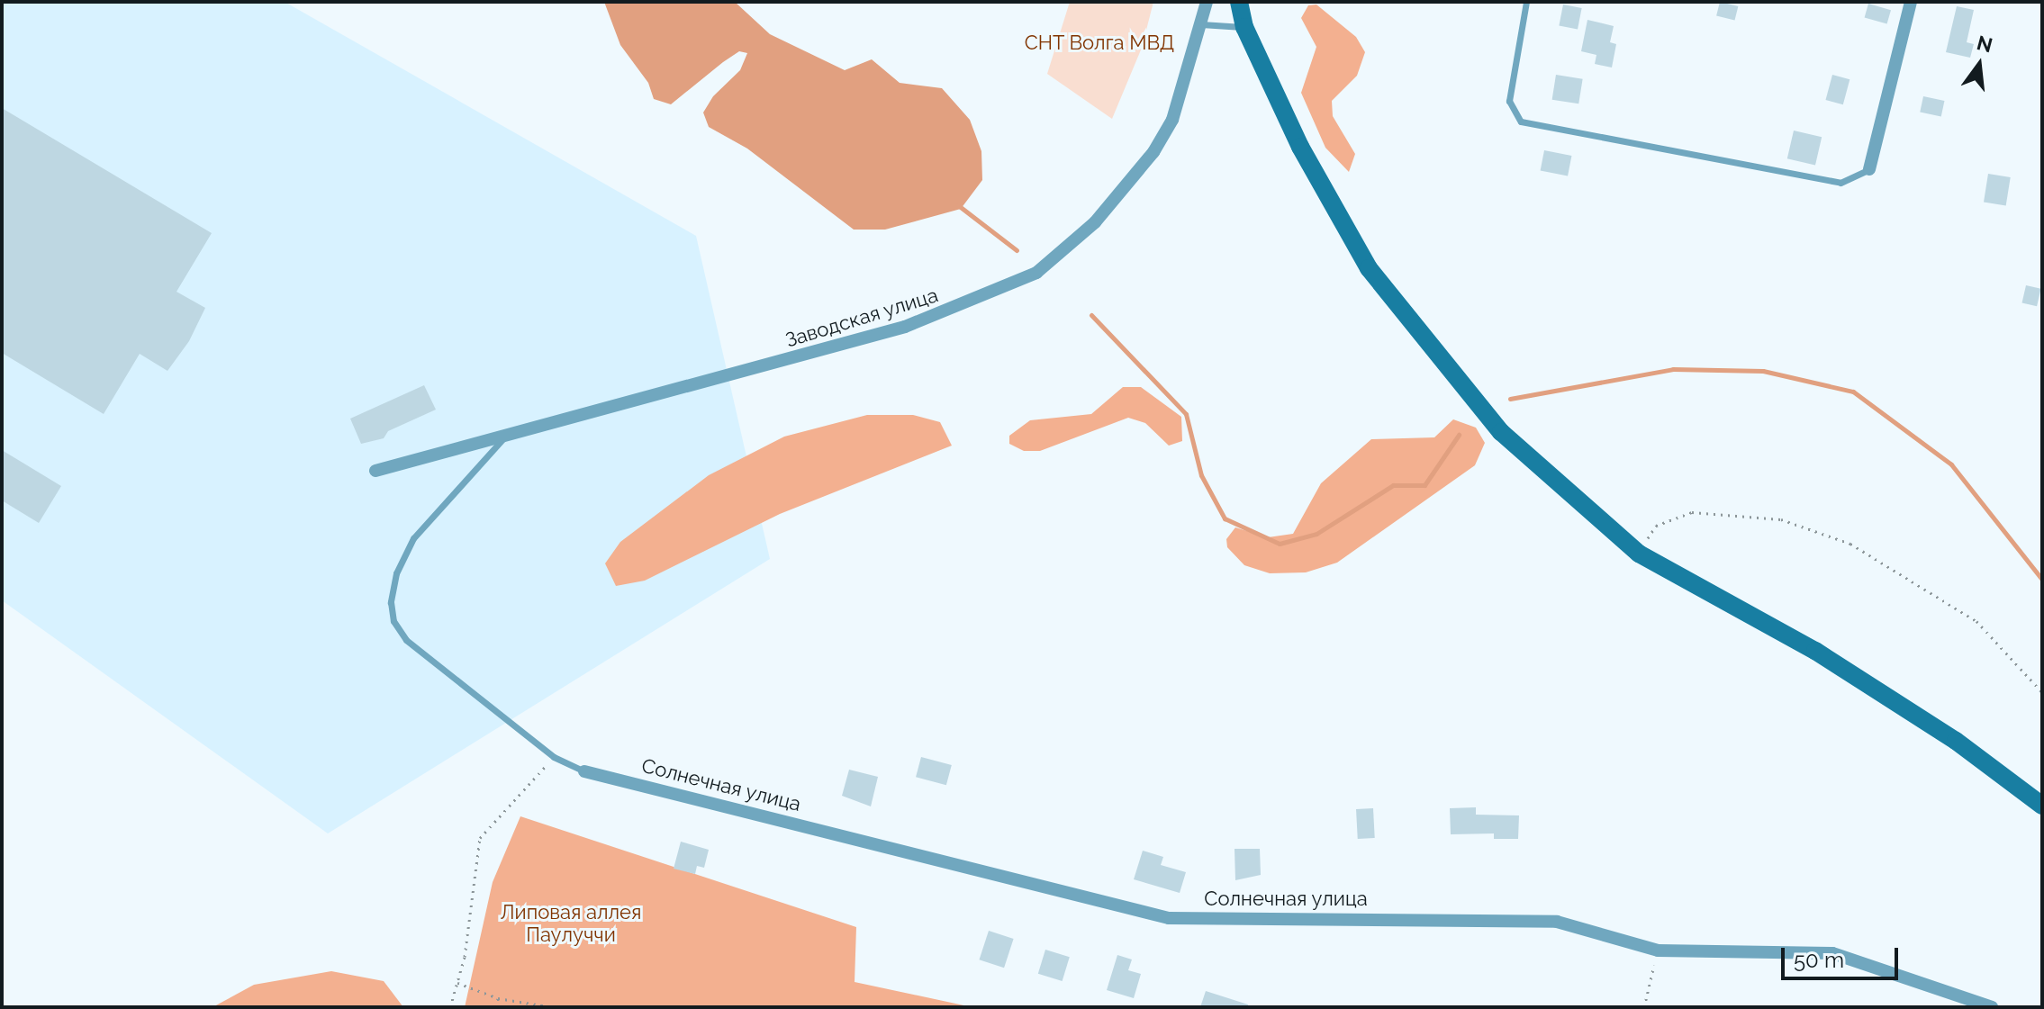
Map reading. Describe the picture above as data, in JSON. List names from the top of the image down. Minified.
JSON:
{"streets":{"street":["Заводская улица","Солнечная улица"]},"parks":["СНТ Волга МВД","Липовая аллея Паулуччи"],"scale_bar":"50 m","north":"top"}
